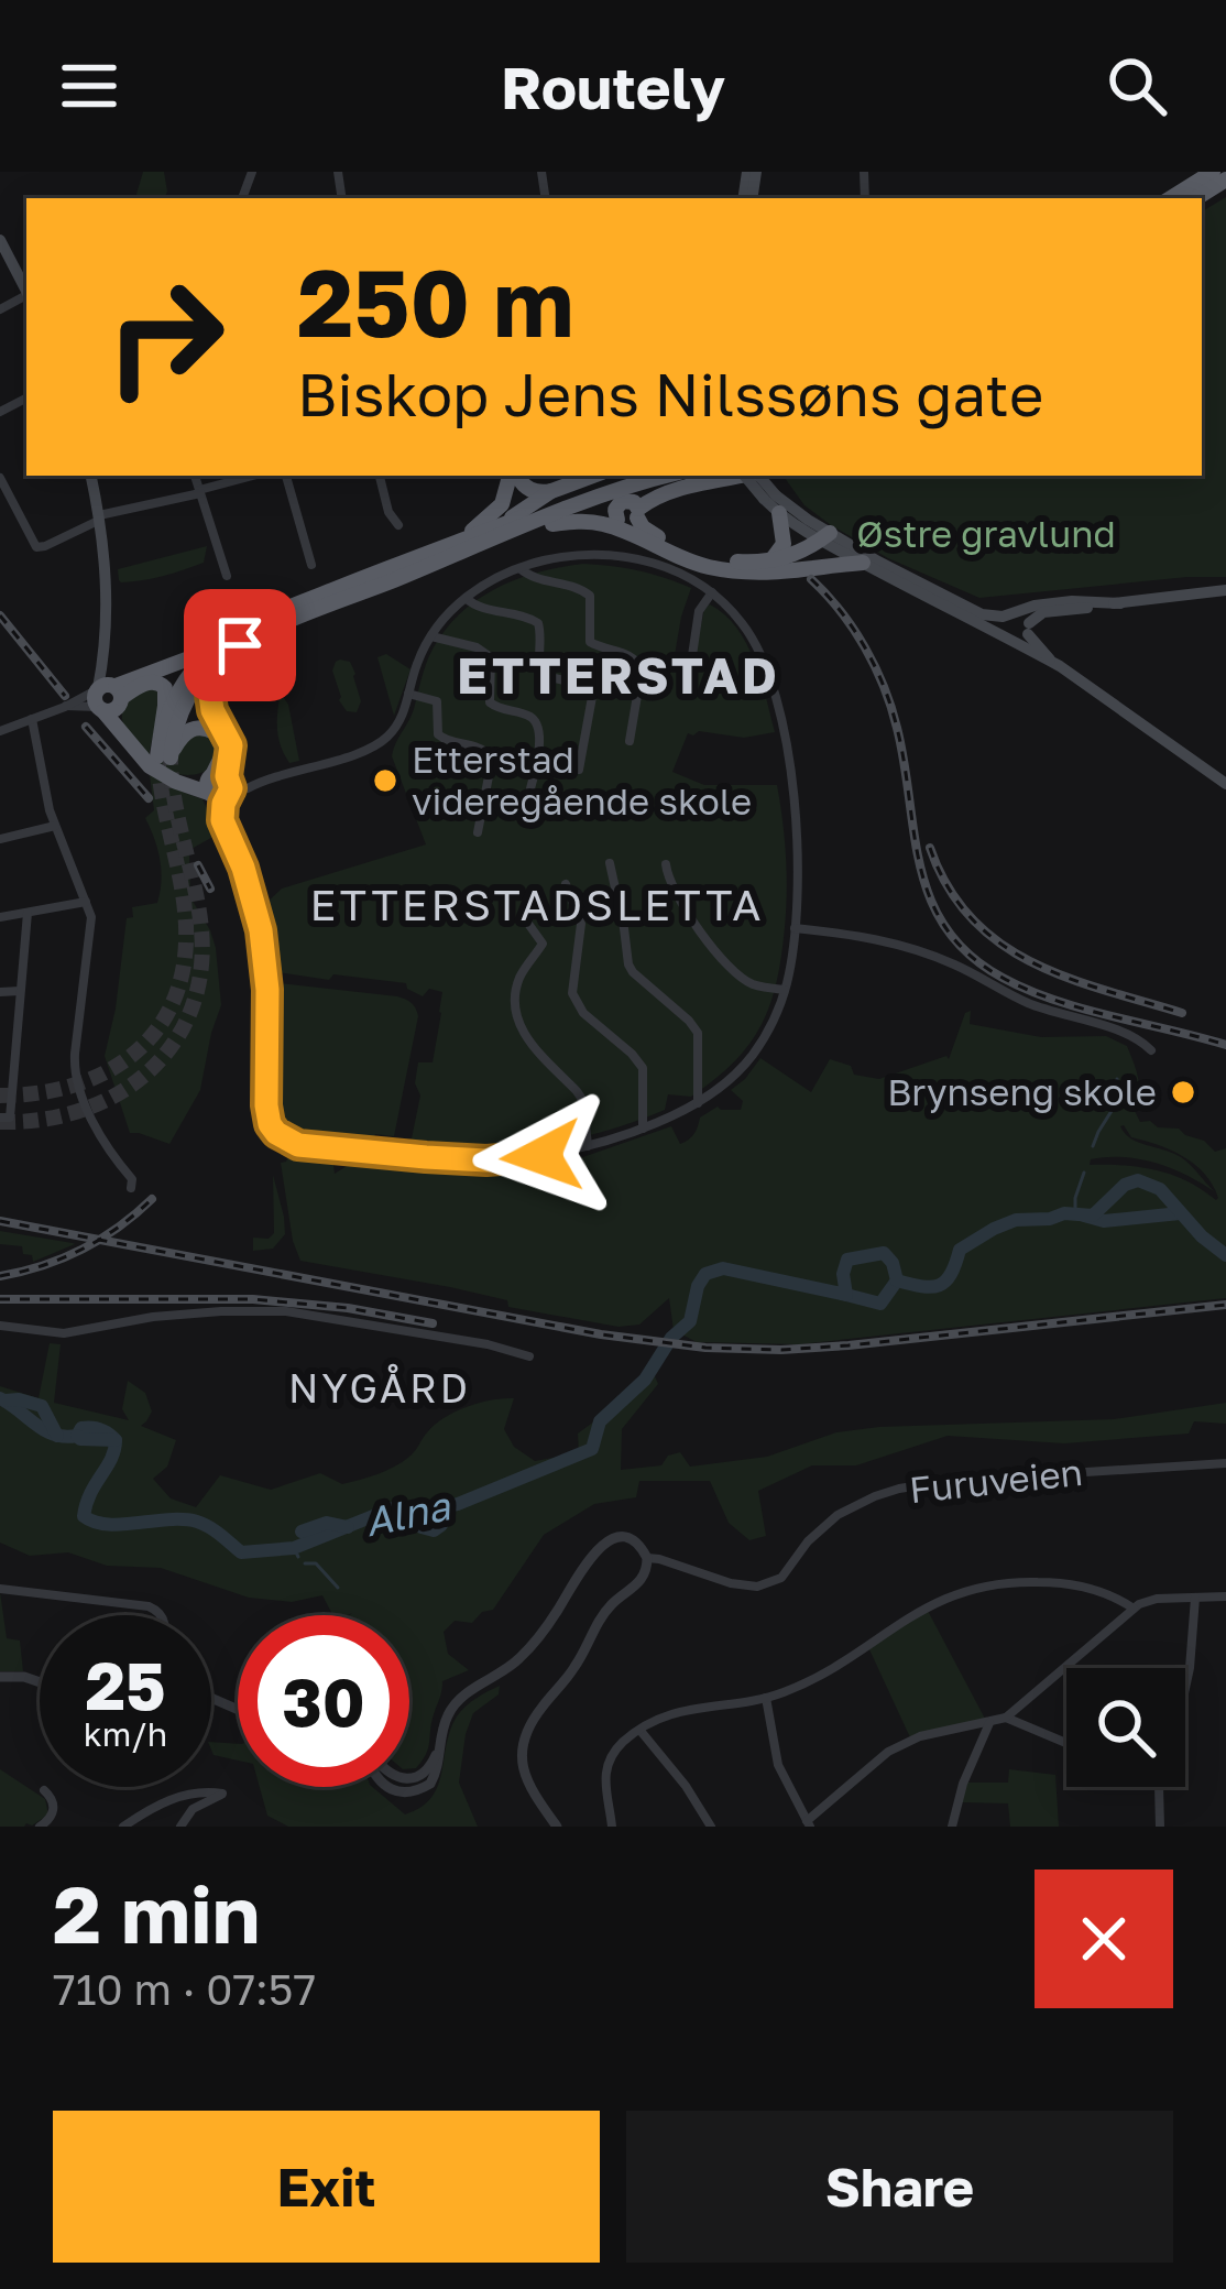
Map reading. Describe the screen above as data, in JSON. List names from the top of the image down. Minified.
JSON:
{"streets":{"street":["Furuveien"]},"districts":["ETTERSTAD","ETTERSTADSLETTA","NYGÅRD"],"water":["Alna"],"parks":["Østre gravlund"],"places":["Etterstad videregående skole","Brynseng skole"],"page":{"header":"Routely","turn":["250 m","Biskop Jens Nilssøns gate"],"speed":"25 km/h","limit":"30","heading":["2 min","710 m · 07:57"],"buttons":["Exit","Share"]}}
